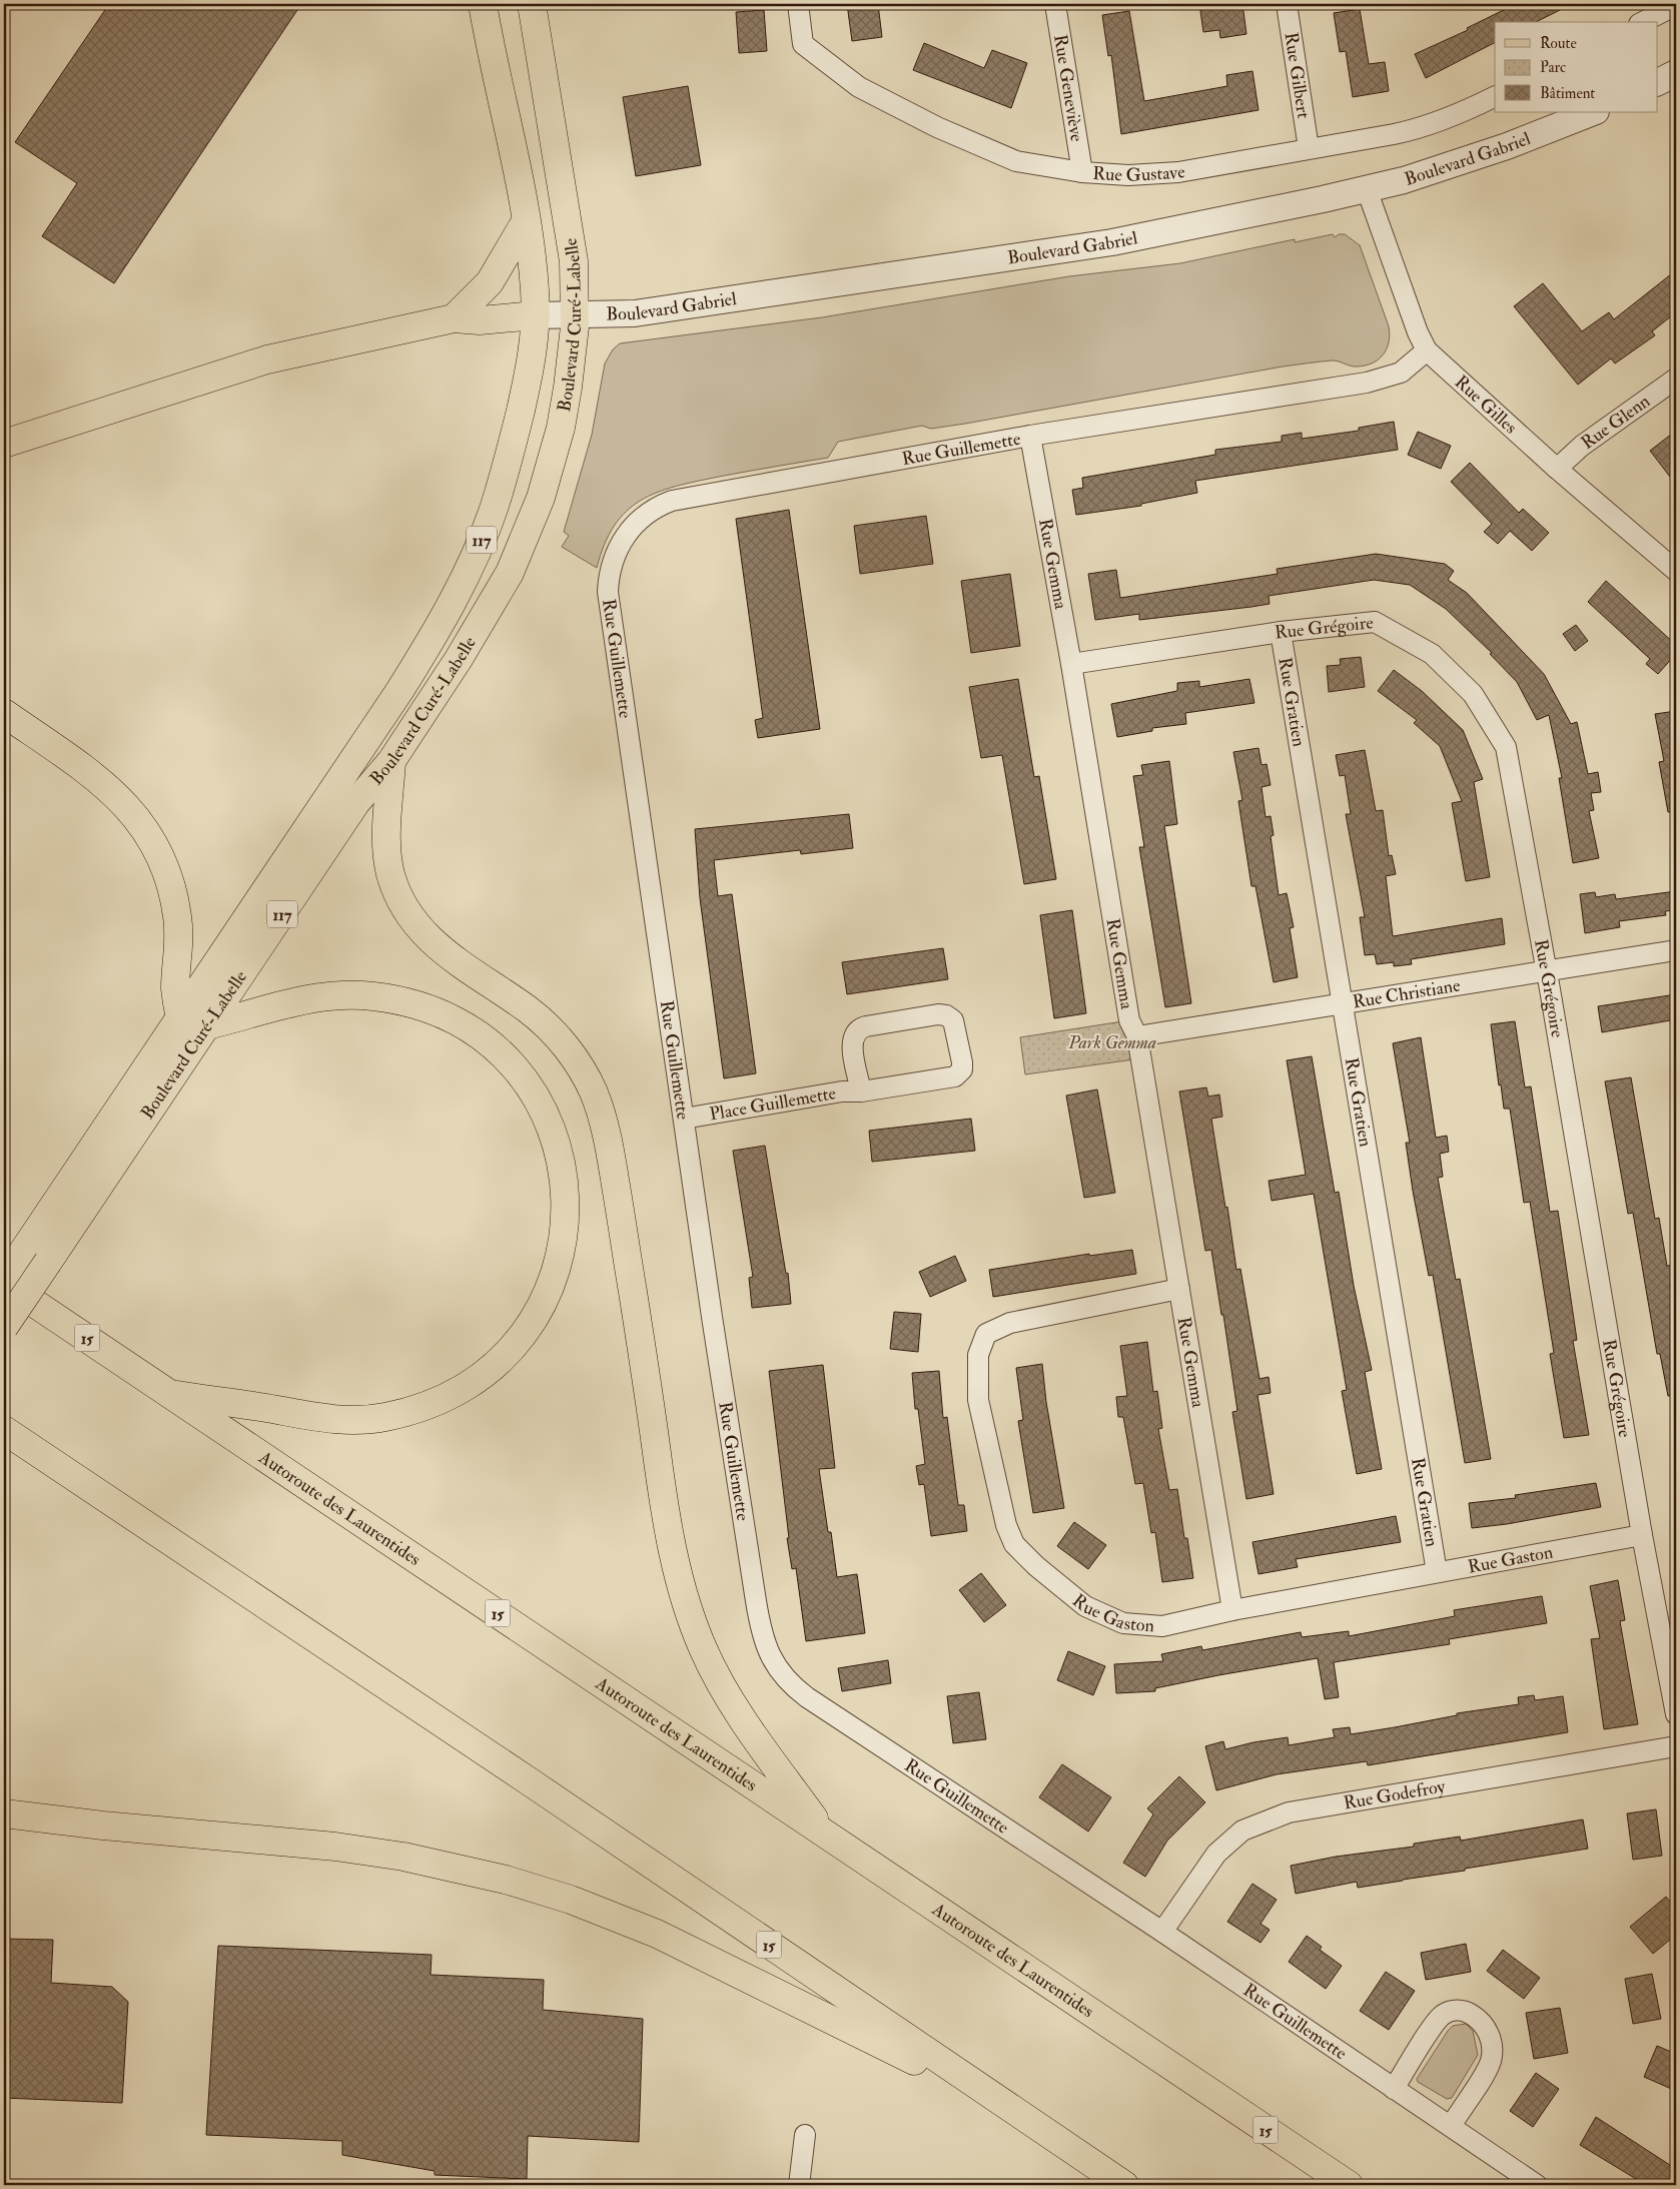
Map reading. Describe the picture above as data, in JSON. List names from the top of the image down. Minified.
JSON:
{"streets":{"main road":["Boulevard Curé-Labelle","117","15","Autoroute des Laurentides"],"street":["Rue Gilbert","Rue Geneviève","Boulevard Gabriel","Rue Gustave","Rue Gilles","Rue Glenn","Rue Guillemette","Rue Gemma","Rue Grégoire","Rue Gratien","Rue Christiane","Place Guillemette","Rue Gaston","Rue Godefroy"]},"crossings":[["Rue Gilbert","Rue Gustave"],["Rue Geneviève","Rue Gustave"],["Boulevard Gabriel","Boulevard Curé-Labelle"],["Boulevard Gabriel","Rue Gilles"],["Boulevard Curé-Labelle","Autoroute des Laurentides"],["Rue Gilles","Rue Glenn"],["Rue Gilles","Rue Guillemette"],["Rue Guillemette","Rue Gemma"],["Rue Guillemette","Place Guillemette"],["Rue Guillemette","Rue Godefroy"],["Rue Gemma","Rue Grégoire"],["Rue Gemma","Rue Christiane"],["Rue Gemma","Rue Gaston"],["Rue Grégoire","Rue Gratien"],["Rue Grégoire","Rue Christiane"],["Rue Grégoire","Rue Gaston"],["Rue Gratien","Rue Christiane"],["Rue Gratien","Rue Gaston"]],"parks":["Park Gemma"],"legend":["Route","Parc","Bâtiment"]}
